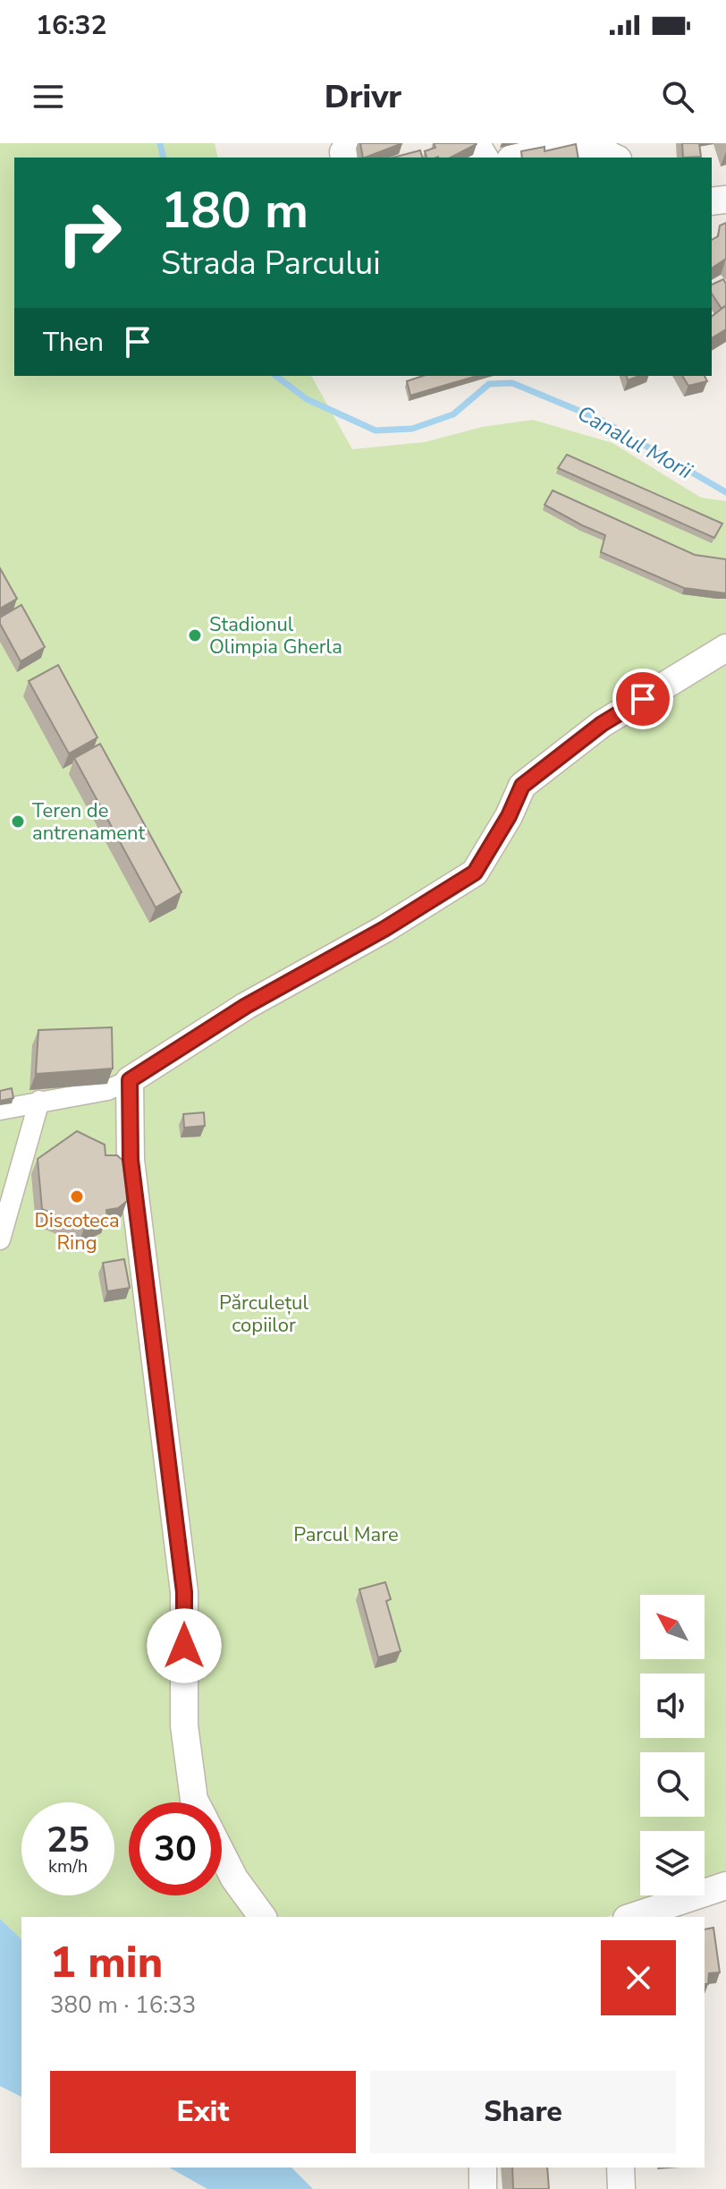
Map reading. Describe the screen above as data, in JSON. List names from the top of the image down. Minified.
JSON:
{"water":["Canalul Morii"],"parks":["Părculețul copiilor","Parcul Mare"],"places":["Stadionul Olimpia Gherla","Teren de antrenament","Discoteca Ring"],"north":"top left","page":{"status":"16:32","header":"Drivr","turn":["180 m","Strada Parcului"],"then":"Then","speed":"25 km/h","limit":"30","heading":["1 min","380 m · 16:33"],"buttons":["Exit","Share"]}}
